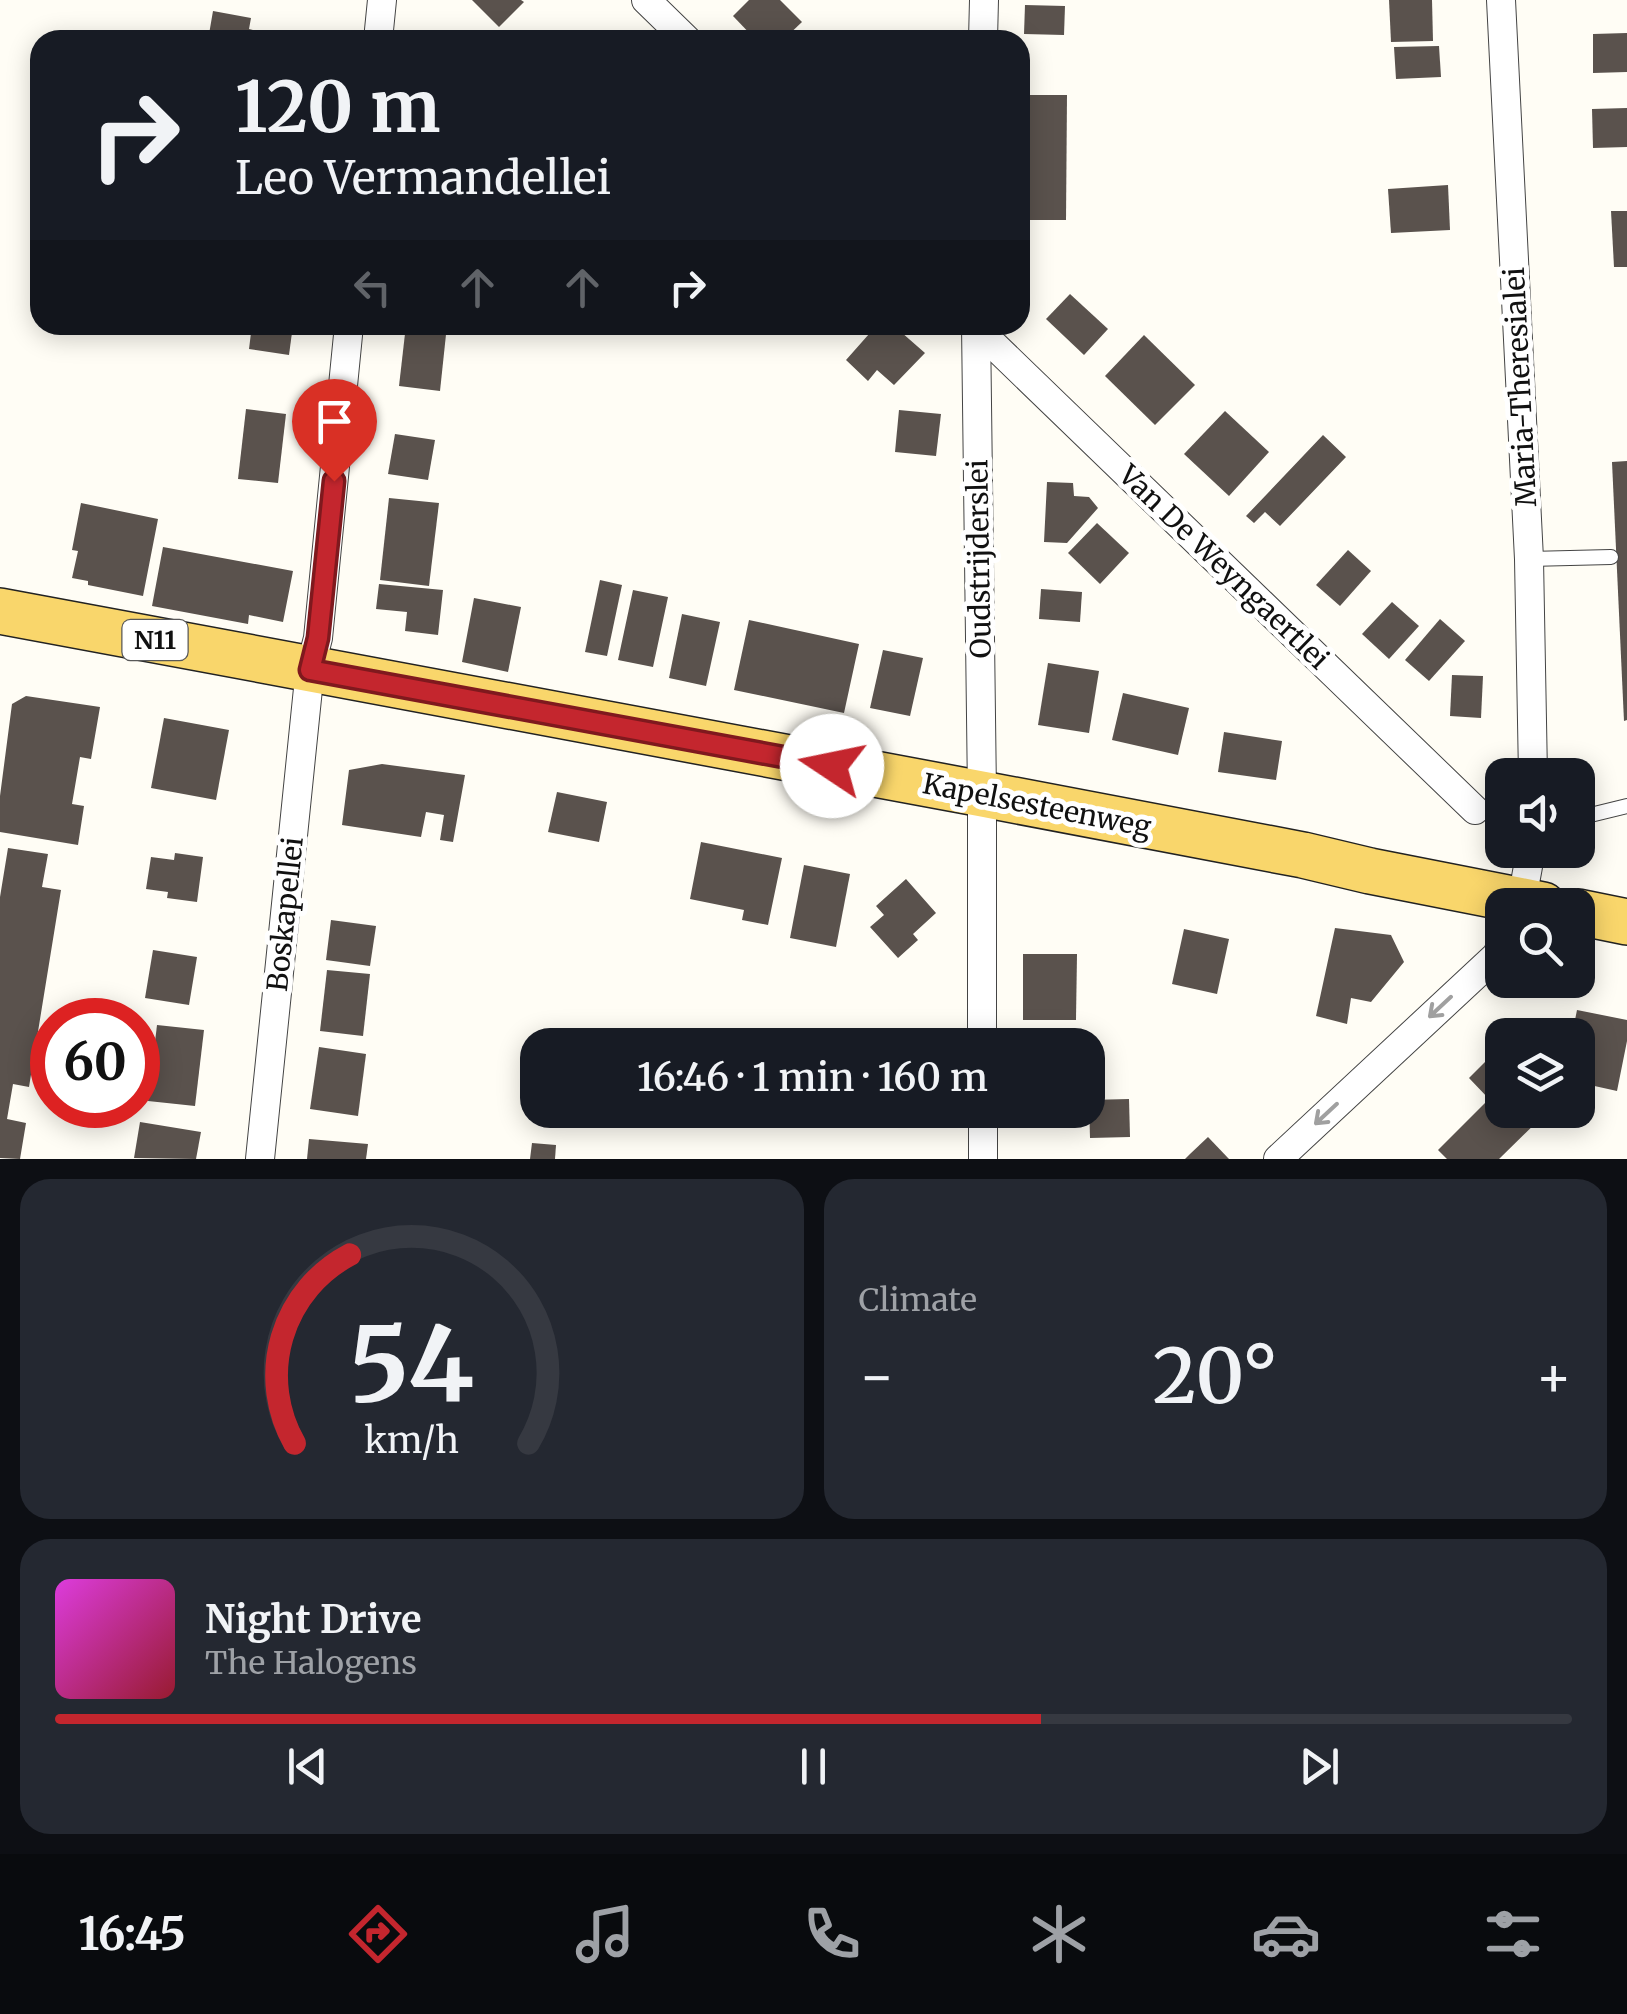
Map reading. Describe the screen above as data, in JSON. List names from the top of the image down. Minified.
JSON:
{"streets":{"main road":["N11","Kapelsesteenweg"],"street":["Maria-Theresialei","Oudstrijderslei","Van De Weyngaertlei","Boskapellei"]},"crossings":[["Oudstrijderslei","Kapelsesteenweg"],["Kapelsesteenweg","Boskapellei"]],"page":{"turn":["120 m","Leo Vermandellei"],"limit":"60","trip":"16:46 · 1 min · 160 m","tile":"Climate","heat":["−","20°","+"],"song":["Night Drive","The Halogens"],"tabs":"16:45","gauge":["54","km/h"]}}
